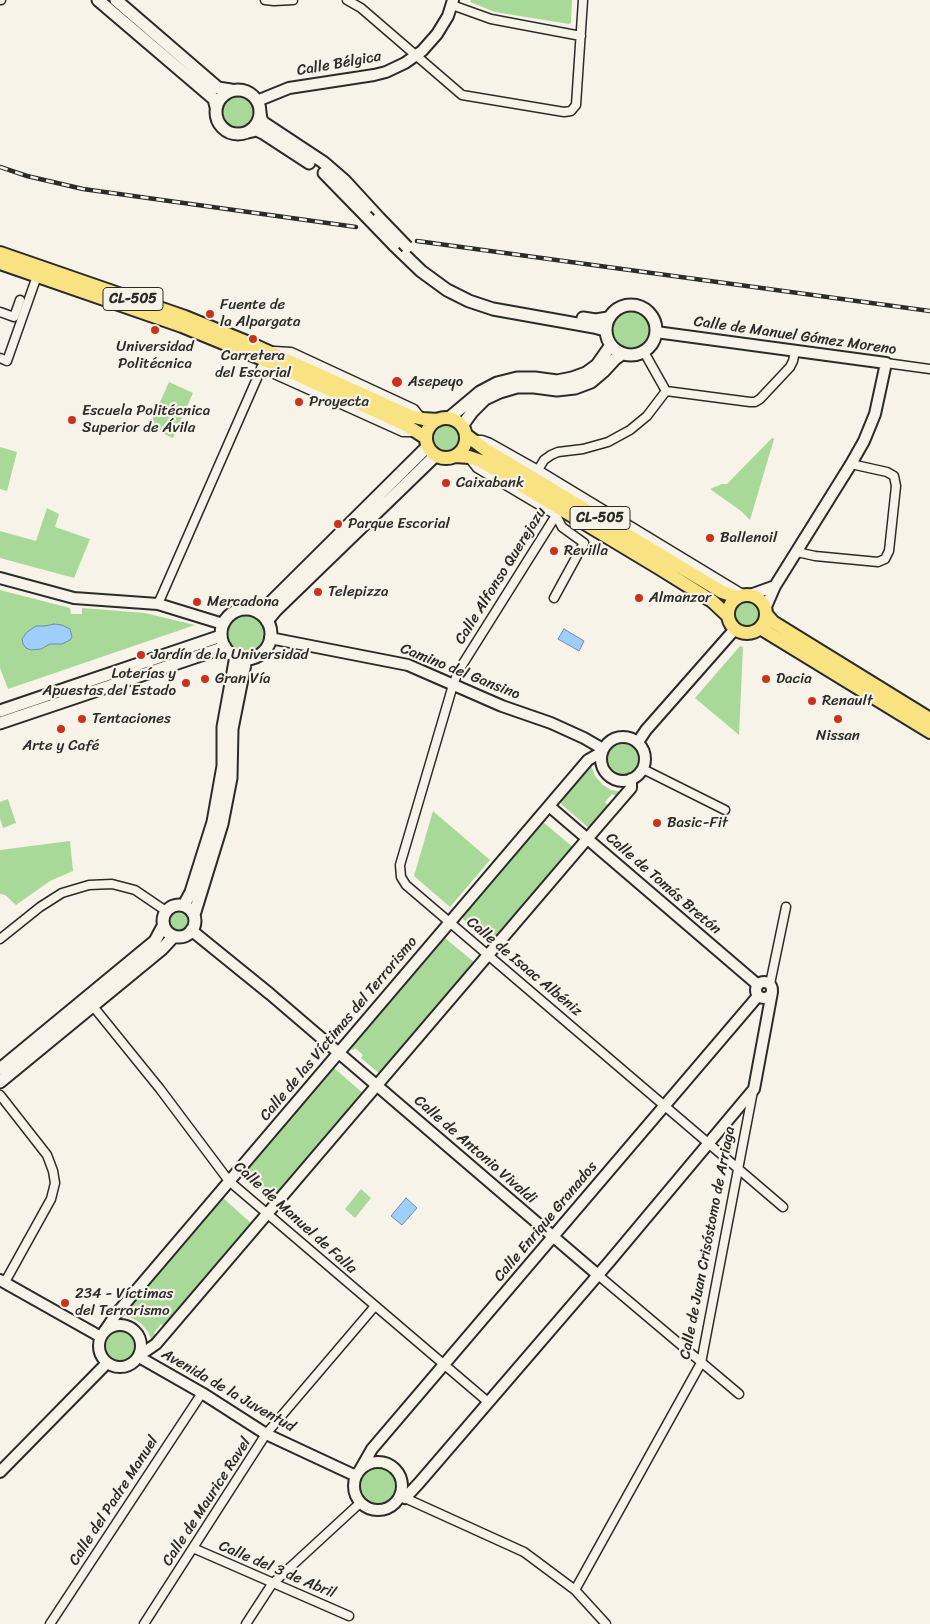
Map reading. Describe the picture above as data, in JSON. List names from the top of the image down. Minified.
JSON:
{"streets":{"main road":["CL-505"],"street":["Calle Bélgica","Calle de Manuel Gómez Moreno","Calle Alfonso Querejazu","Camino del Gansino","Calle de Tomás Bretón","Calle de Isaac Albéniz","Calle de las Víctimas del Terrorismo","Calle de Antonio Vivaldi","Calle de Manuel de Falla","Calle Enrique Granados","Calle de Juan Crisóstomo de Arriaga","Avenida de la Juventud","Calle del Padre Manuel","Calle de Maurice Ravel","Calle del 3 de Abril"]},"crossings":[["CL-505","Calle Alfonso Querejazu"],["Calle Alfonso Querejazu","Camino del Gansino"],["Calle Alfonso Querejazu","Calle de Isaac Albéniz"],["Camino del Gansino","Calle de Isaac Albéniz"],["Camino del Gansino","Calle de las Víctimas del Terrorismo"],["Calle de Tomás Bretón","Calle de las Víctimas del Terrorismo"],["Calle de Tomás Bretón","Calle Enrique Granados"],["Calle de Tomás Bretón","Calle de Juan Crisóstomo de Arriaga"],["Calle de Isaac Albéniz","Calle de las Víctimas del Terrorismo"],["Calle de Isaac Albéniz","Calle Enrique Granados"],["Calle de Isaac Albéniz","Calle de Juan Crisóstomo de Arriaga"],["Calle de las Víctimas del Terrorismo","Calle de Antonio Vivaldi"],["Calle de las Víctimas del Terrorismo","Calle de Manuel de Falla"],["Calle de las Víctimas del Terrorismo","Avenida de la Juventud"],["Calle de Antonio Vivaldi","Calle Enrique Granados"],["Calle de Antonio Vivaldi","Calle de Juan Crisóstomo de Arriaga"],["Calle de Manuel de Falla","Calle Enrique Granados"],["Calle de Manuel de Falla","Calle de Maurice Ravel"],["Calle Enrique Granados","Calle de Juan Crisóstomo de Arriaga"],["Calle Enrique Granados","Avenida de la Juventud"],["Avenida de la Juventud","Calle del Padre Manuel"],["Avenida de la Juventud","Calle de Maurice Ravel"],["Calle de Maurice Ravel","Calle del 3 de Abril"]],"places":["Fuente de la Alpargata","Universidad Politécnica","Carretera del Escorial","Asepeyo","Proyecta","Escuela Politécnica Superior de Ávila","Caixabank","Parque Escorial","Ballenoil","Revilla","Telepizza","Almanzor","Mercadona","Jardín de la Universidad","Gran Vía","Dacia","Loterías y Apuestas del Estado","Renault","Tentaciones","Nissan","Arte y Café","Basic-Fit","234 - Víctimas del Terrorismo"]}
